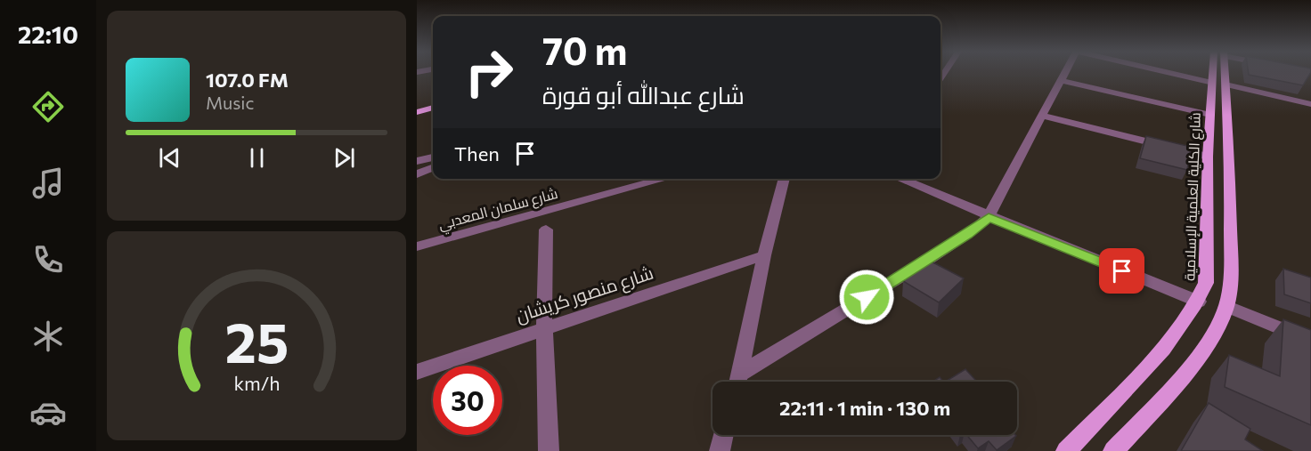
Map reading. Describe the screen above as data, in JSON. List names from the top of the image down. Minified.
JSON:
{"streets":{"main road":["شارع الكلية العلمية الإسلامية"],"street":["شارع سلمان المعدبي","شارع منصور كريشان"]},"page":{"tabs":"22:10","turn":["70 m","شارع عبدالله أبو قورة"],"song":["107.0 FM","Music"],"then":"Then","limit":"30","trip":"22:11 · 1 min · 130 m","gauge":["25","km/h"]}}
